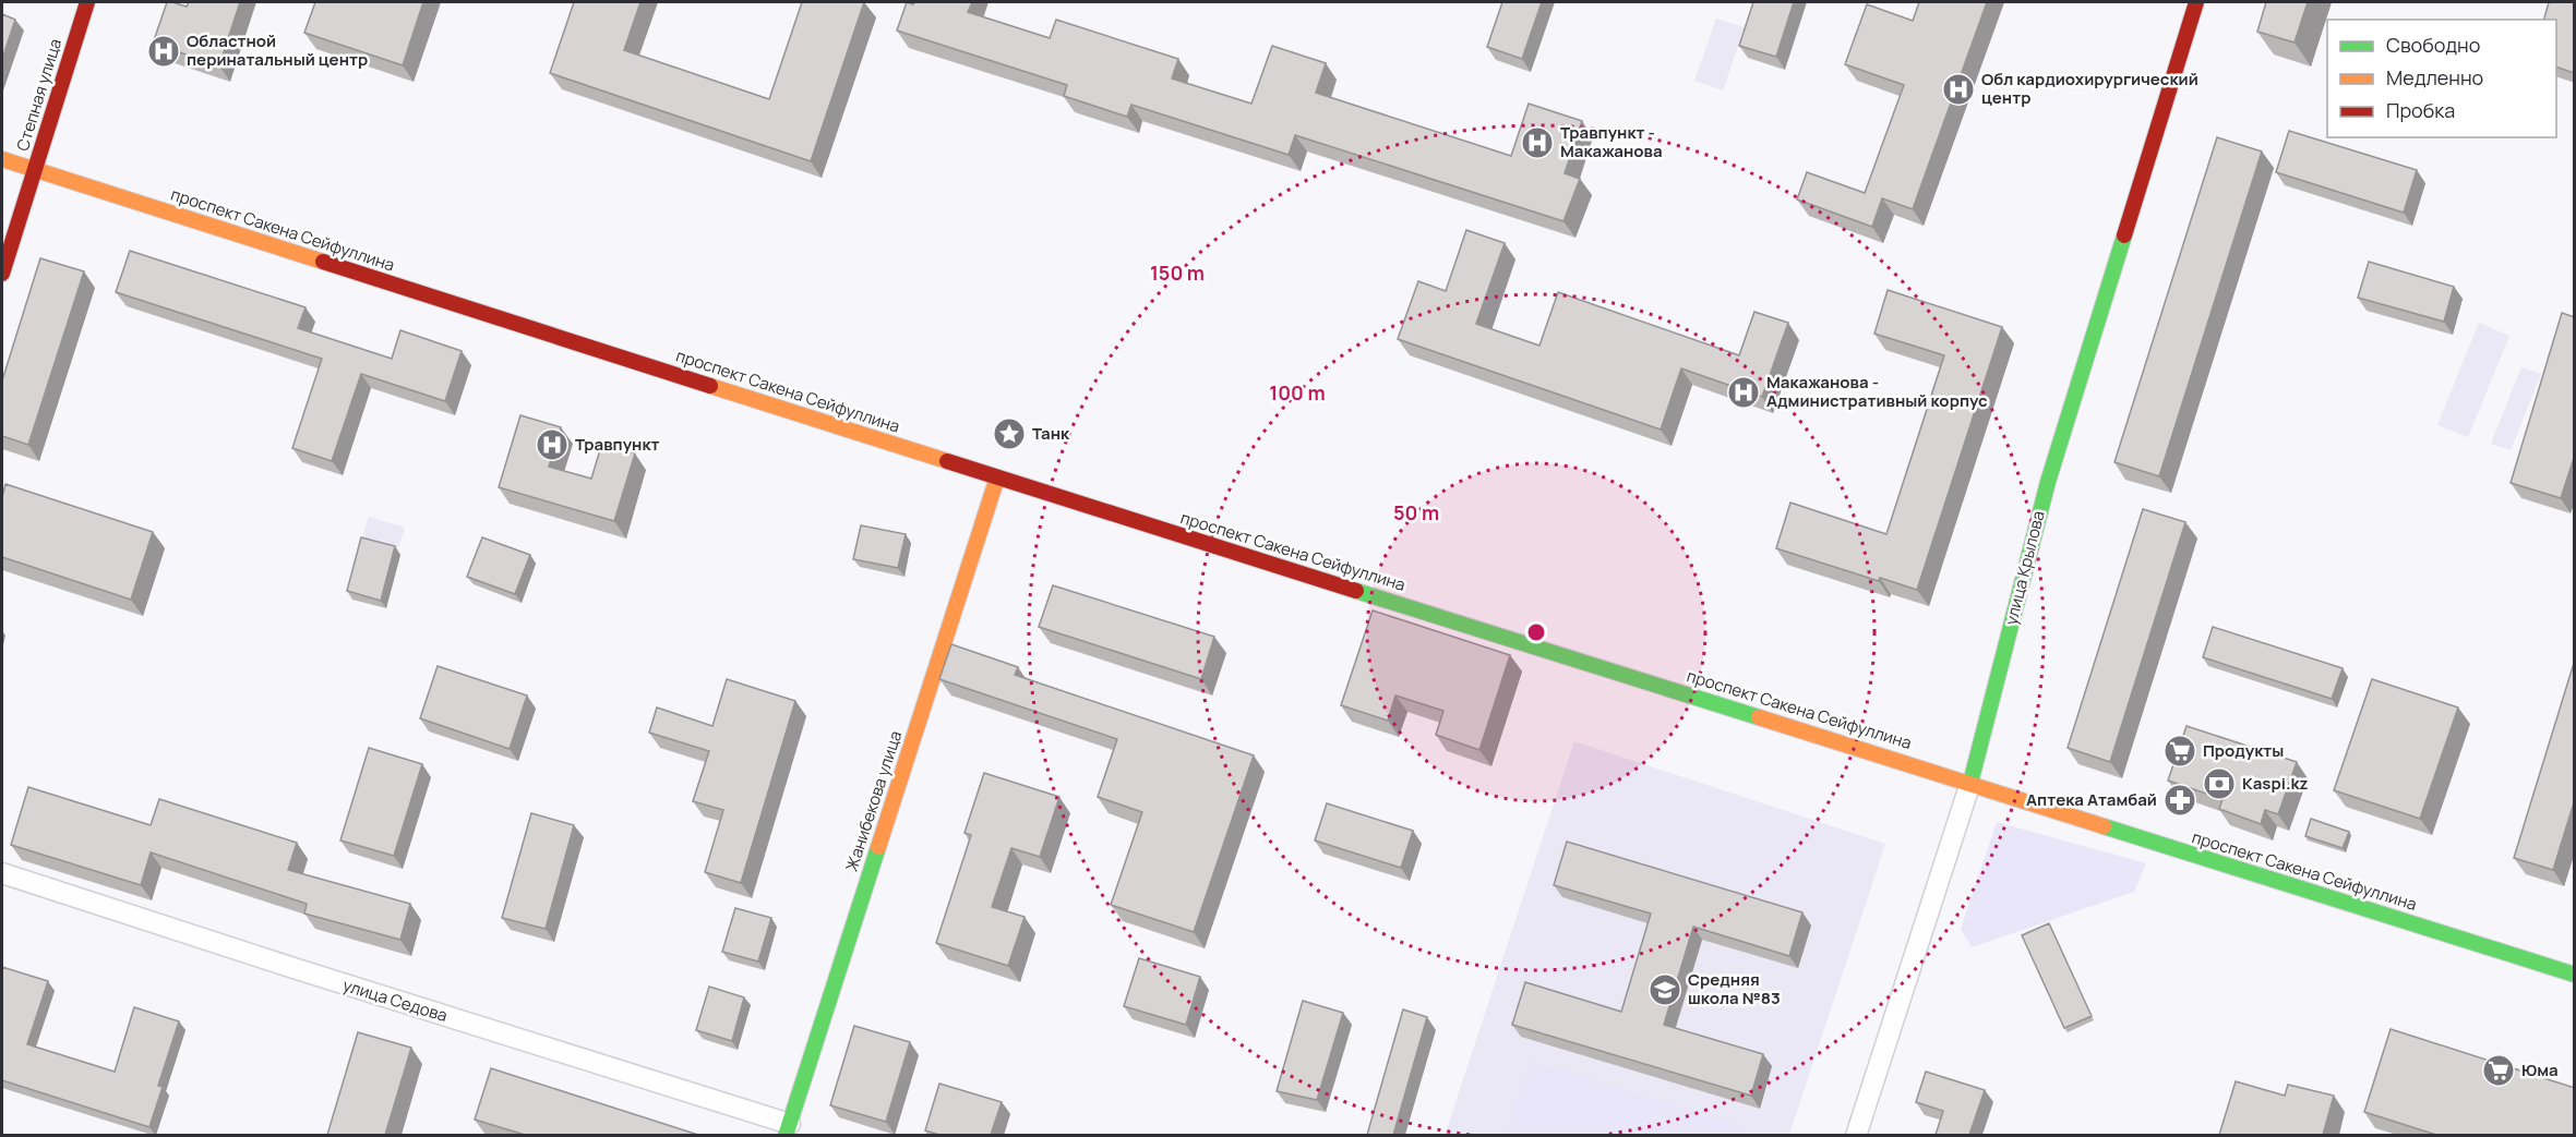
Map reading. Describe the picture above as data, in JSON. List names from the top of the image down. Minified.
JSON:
{"streets":{"main road":["Степная улица","проспект Сакена Сейфуллина","улица Крылова","Жанибекова улица"],"street":["улица Седова"]},"crossings":[["Степная улица","проспект Сакена Сейфуллина"],["проспект Сакена Сейфуллина","улица Крылова"],["проспект Сакена Сейфуллина","Жанибекова улица"],["Жанибекова улица","улица Седова"]],"places":{"hospital":["Областной перинатальный центр","Обл кардиохирургический центр","Травпункт - Макажанова","Макажанова - Административный корпус","Травпункт"],"place":["Танк"],"supermarket":["Продукты","Юма"],"bank":["Kaspi.kz"],"pharmacy":["Аптека Атамбай"],"school or university":["Средняя школа №83"]},"legend":["Свободно","Медленно","Пробка"],"rings":["150 m","100 m","50 m"]}
